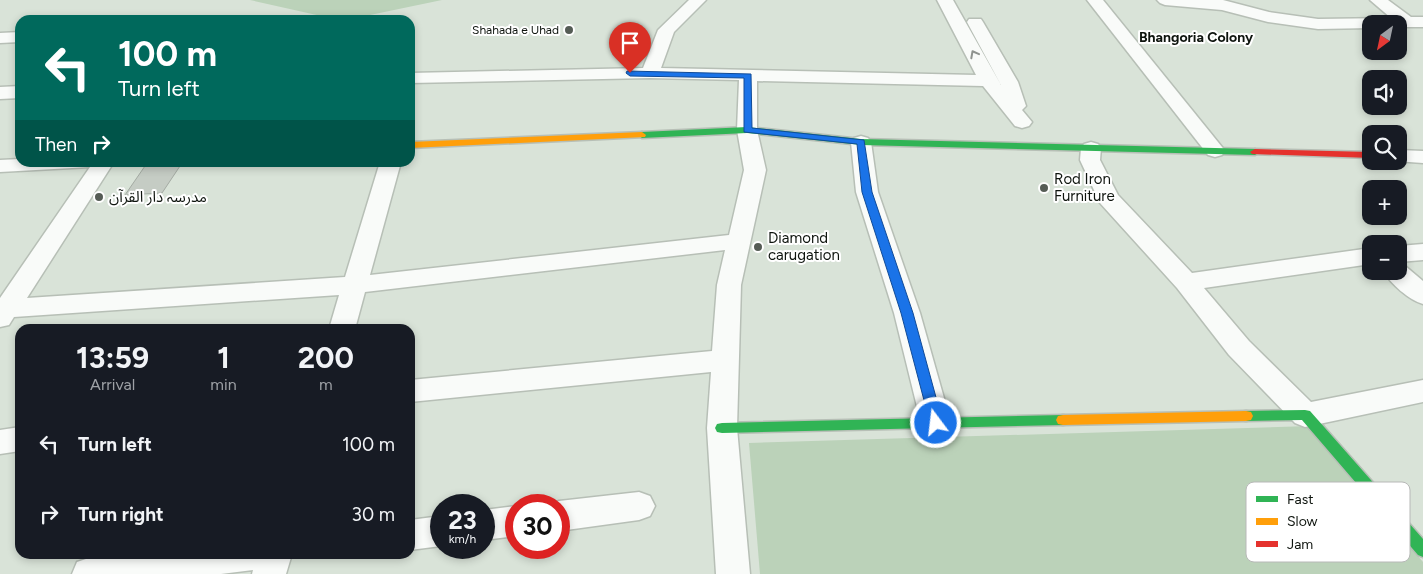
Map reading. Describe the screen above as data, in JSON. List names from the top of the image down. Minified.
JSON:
{"districts":["Bhangoria Colony"],"places":["Shahada e Uhad","Rod Iron Furniture","مدرسہ دار القرآن","Diamond carugation"],"legend":["Fast","Slow","Jam"],"north":"bottom left","page":{"map_buttons":["+","−"],"turn":["100 m","Turn left"],"then":"Then","eta":["13:59","Arrival","1","min","200","m"],"list":[{"name":"Turn left","value":"100 m"},{"name":"Turn right","value":"30 m"}],"speed":"23 km/h","limit":"30"}}
